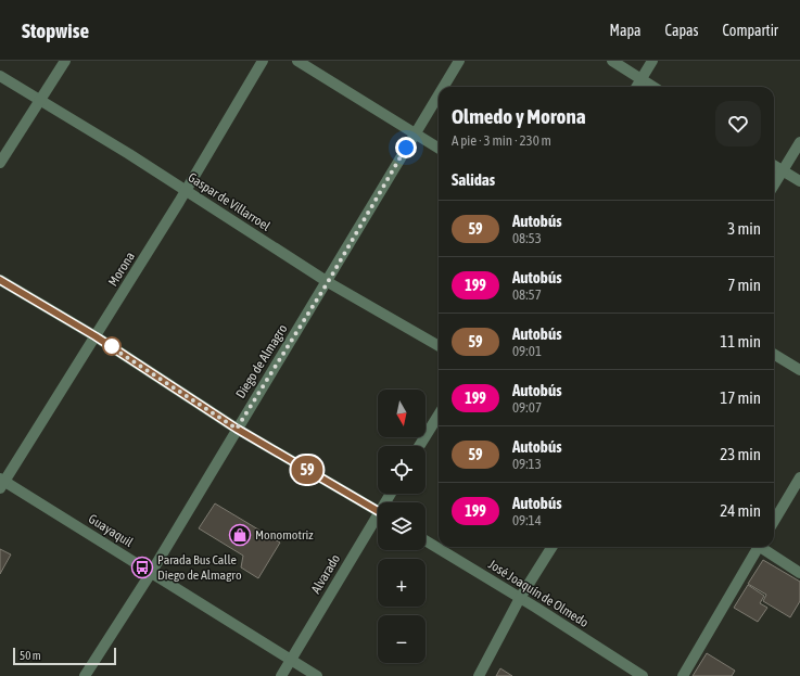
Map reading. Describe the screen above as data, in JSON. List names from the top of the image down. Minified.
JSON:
{"streets":{"street":["Gaspar de Villarroel","Morona","Diego de Almagro","Guayaquil","Alvarado","José Joaquín de Olmedo"]},"crossings":[["Gaspar de Villarroel","Morona"],["Gaspar de Villarroel","Diego de Almagro"],["Morona","Guayaquil"],["Diego de Almagro","Guayaquil"],["Guayaquil","Alvarado"]],"places":{"shop":["Monomotriz"],"bus stop":["Parada Bus Calle Diego de Almagro"]},"lines":["bus line 59"],"scale_bar":"50 m","north":"bottom","page":{"header":"Stopwise","nav":["Mapa","Capas","Compartir"],"on_map":"59","heading":[["Olmedo y Morona","A pie · 3 min · 230 m"],"Salidas"],"list":[{"mark":"59","name":"Autobús","note":"08:53","value":"3 min"},{"mark":"199","name":"Autobús","note":"08:57","value":"7 min"},{"mark":"59","name":"Autobús","note":"09:01","value":"11 min"},{"mark":"199","name":"Autobús","note":"09:07","value":"17 min"},{"mark":"59","name":"Autobús","note":"09:13","value":"23 min"},{"mark":"199","name":"Autobús","note":"09:14","value":"24 min"}],"map_buttons":["+","−"],"scale":"50 m"}}
